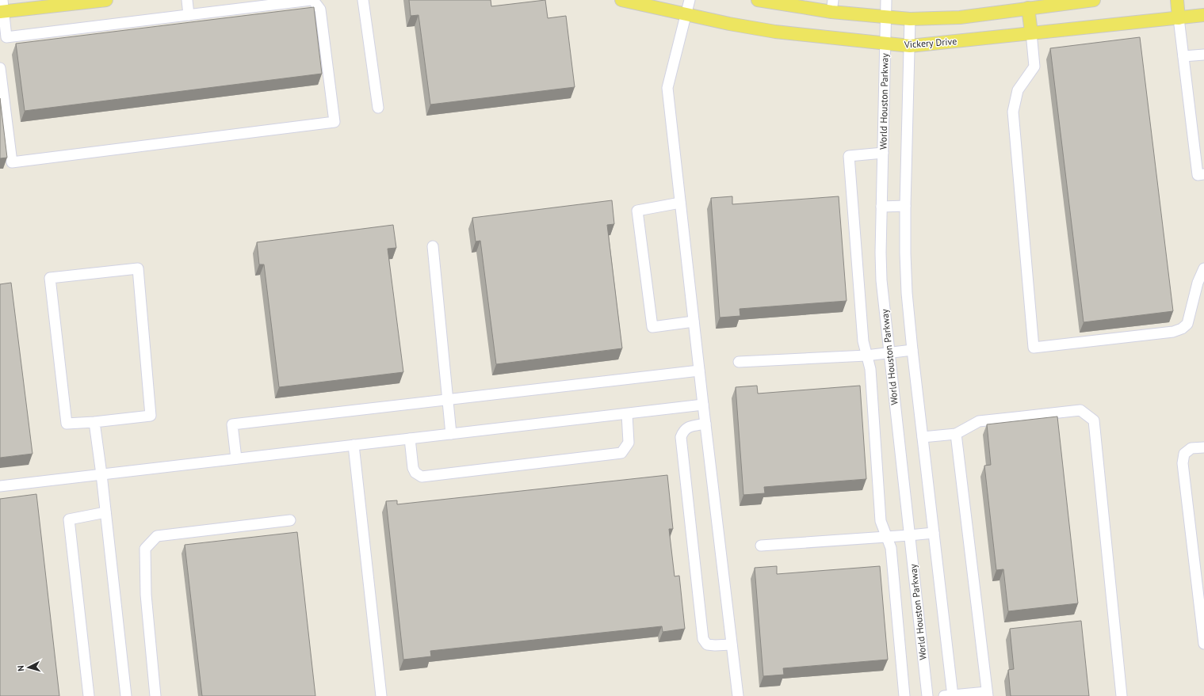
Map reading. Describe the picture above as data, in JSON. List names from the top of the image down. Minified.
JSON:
{"streets":{"main road":["Vickery Drive"],"street":["World Houston Parkway"]},"crossings":[["Vickery Drive","World Houston Parkway"]],"north":"left"}
